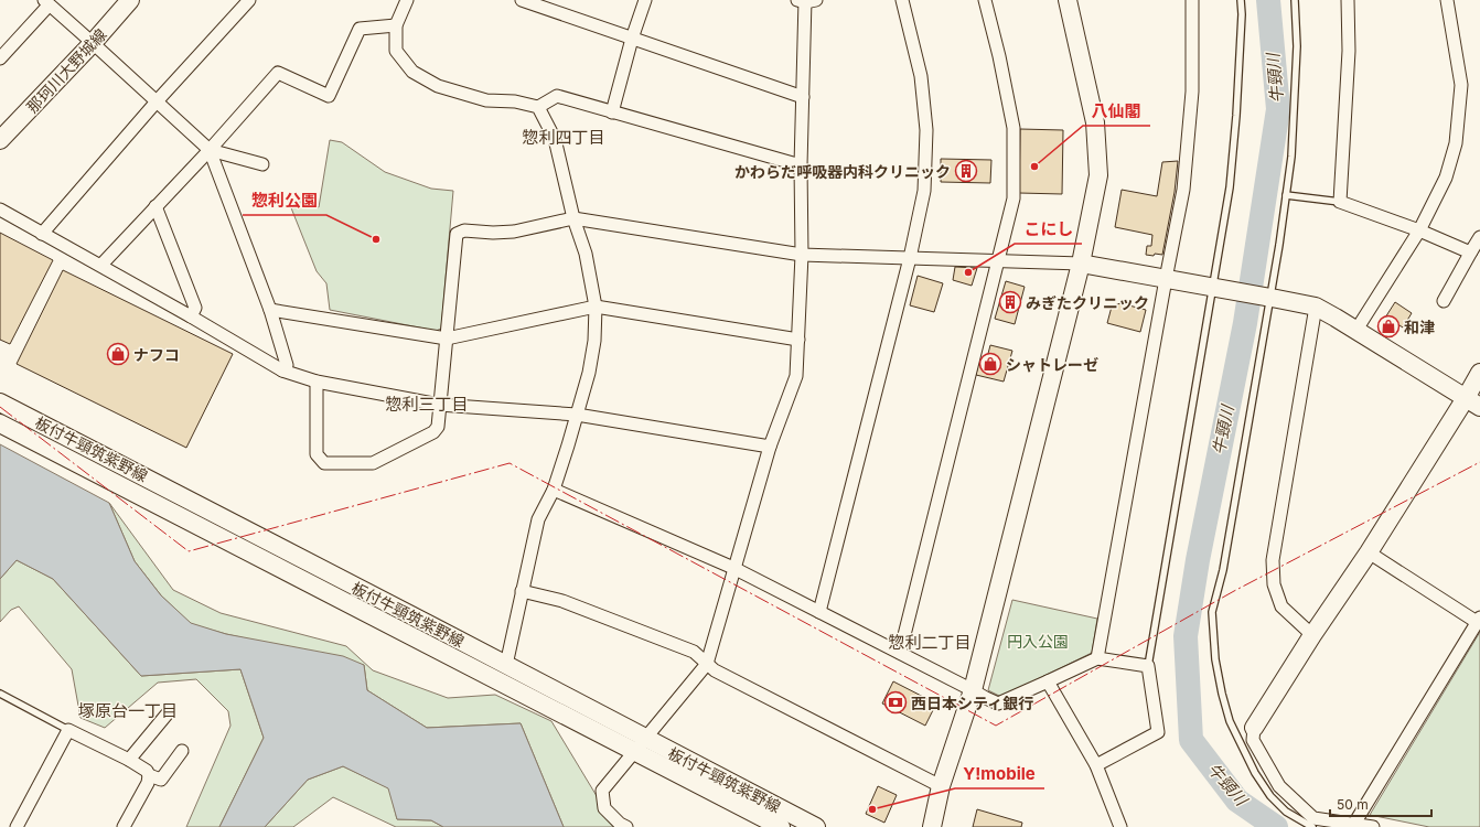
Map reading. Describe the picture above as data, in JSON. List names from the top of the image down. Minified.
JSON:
{"streets":{"main road":["那珂川大野城線","板付牛頸筑紫野線"]},"districts":["惣利四丁目","惣利三丁目","惣利二丁目","塚原台一丁目"],"water":["牛頸川"],"parks":["円入公園"],"places":{"other":["八仙閣","惣利公園","こにし","Y!mobile"],"building":["かわらだ呼吸器内科クリニック","みぎたクリニック"],"shop":["和津","ナフコ","シャトレーゼ"],"bank":["西日本シティ銀行"]},"scale_bar":"50 m"}
